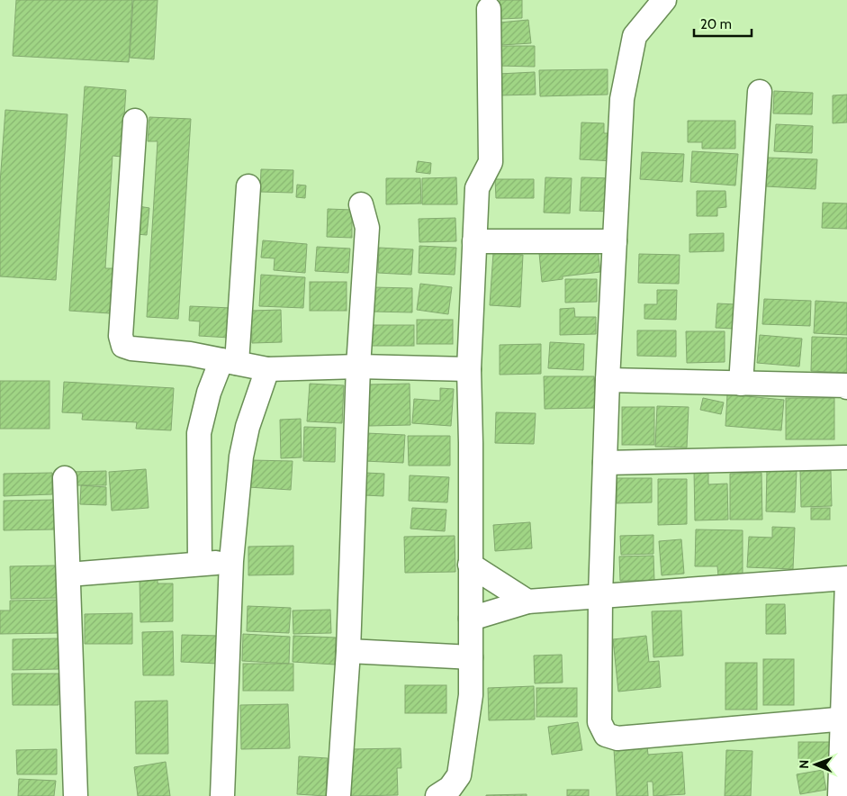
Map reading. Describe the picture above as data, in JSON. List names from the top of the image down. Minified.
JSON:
{"scale_bar":"20 m","north":"left"}
